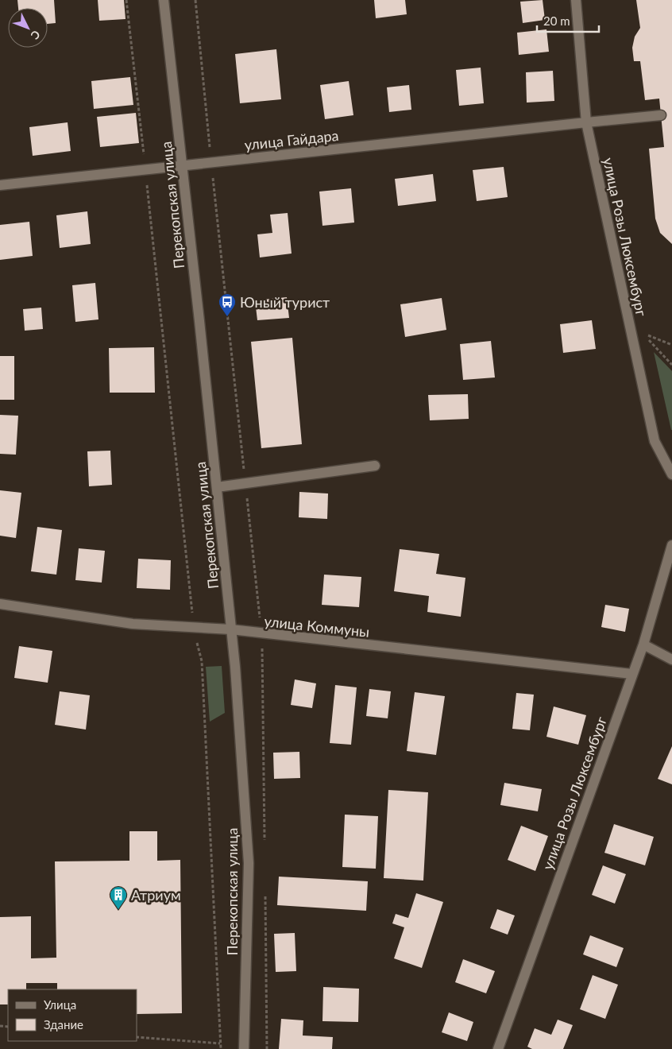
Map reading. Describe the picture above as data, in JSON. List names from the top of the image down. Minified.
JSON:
{"streets":{"street":["улица Гайдара","Перекопская улица","улица Розы Люксембург","улица Коммуны"]},"crossings":[["улица Гайдара","Перекопская улица"],["улица Гайдара","улица Розы Люксембург"],["Перекопская улица","улица Коммуны"],["улица Розы Люксембург","улица Коммуны"]],"places":{"bus stop":["Юный турист"],"building":["Атриум"]},"legend":["Улица","Здание"],"scale_bar":"20 m","north":"bottom right"}
